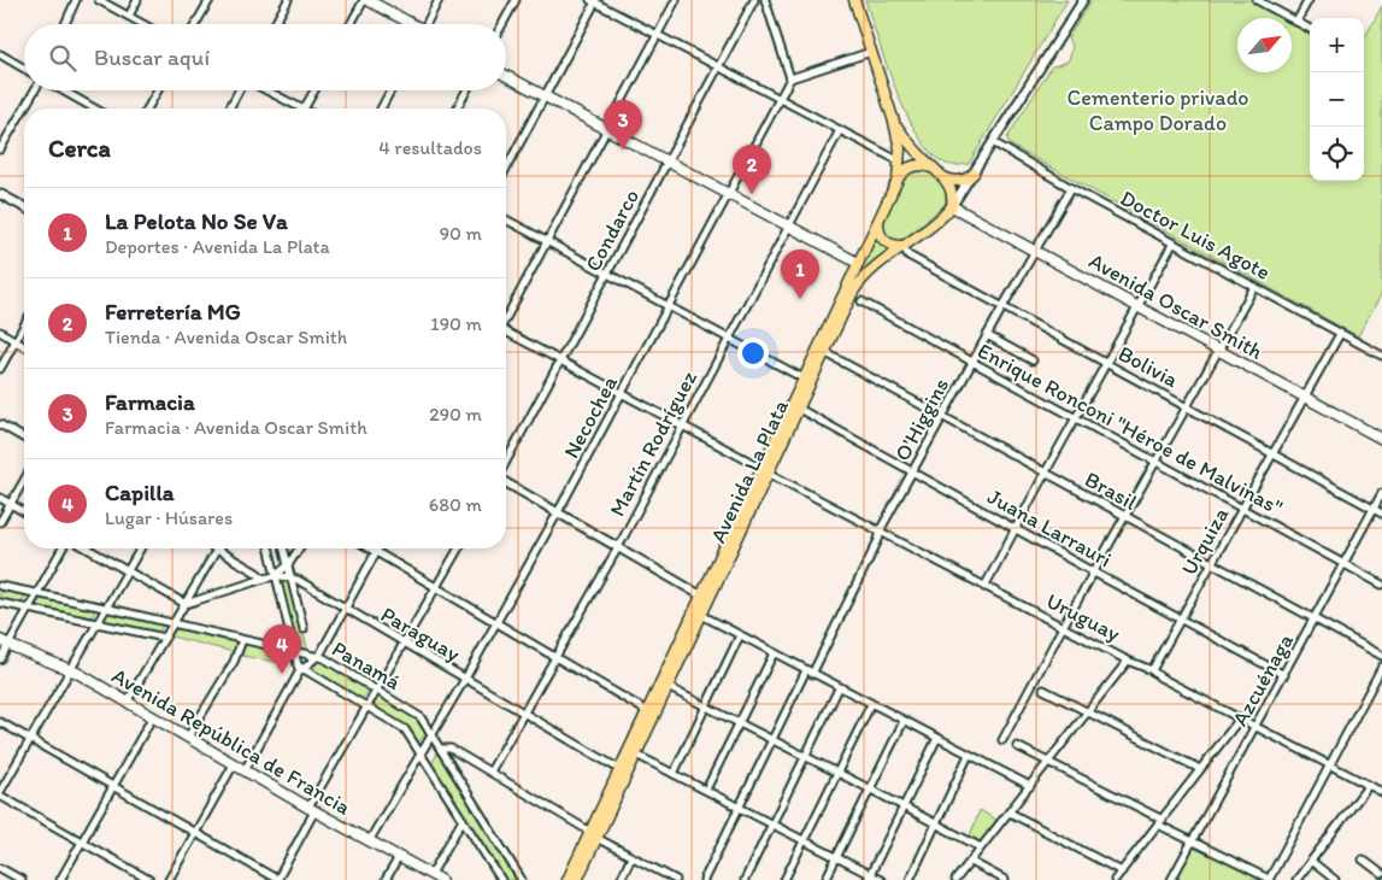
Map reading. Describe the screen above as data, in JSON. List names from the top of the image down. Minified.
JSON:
{"streets":{"main road":["Avenida Oscar Smith","Avenida La Plata","Avenida República de Francia"],"street":["Condarco","Doctor Luis Agote","Bolivia","Necochea","O'Higgins","Enrique Ronconi \"Héroe de Malvinas\"","Martín Rodríguez","Brasil","Juana Larrauri","Urquiza","Uruguay","Paraguay","Panamá","Azcuénaga"]},"crossings":[["Doctor Luis Agote","O'Higgins"],["Doctor Luis Agote","Urquiza"],["Avenida Oscar Smith","Bolivia"],["Avenida Oscar Smith","O'Higgins"],["Avenida Oscar Smith","Avenida La Plata"],["Avenida Oscar Smith","Urquiza"],["Bolivia","O'Higgins"],["Bolivia","Avenida La Plata"],["Bolivia","Urquiza"],["Bolivia","Azcuénaga"],["Necochea","Paraguay"],["Necochea","Panamá"],["Necochea","Avenida República de Francia"],["O'Higgins","Enrique Ronconi \"Héroe de Malvinas\""],["O'Higgins","Brasil"],["O'Higgins","Juana Larrauri"],["O'Higgins","Uruguay"],["Enrique Ronconi \"Héroe de Malvinas\"","Urquiza"],["Enrique Ronconi \"Héroe de Malvinas\"","Azcuénaga"],["Martín Rodríguez","Paraguay"],["Avenida La Plata","Brasil"],["Avenida La Plata","Juana Larrauri"],["Avenida La Plata","Uruguay"],["Avenida La Plata","Paraguay"],["Brasil","Urquiza"],["Brasil","Azcuénaga"],["Juana Larrauri","Urquiza"],["Juana Larrauri","Azcuénaga"],["Urquiza","Uruguay"],["Uruguay","Azcuénaga"]],"parks":["Cementerio privado Campo Dorado"],"north":"top right","page":{"map_buttons":["+","−"],"search":"Buscar aquí","pins":["3","2","1","4"],"heading":["Cerca","4 resultados"],"list":[{"mark":"1","name":"La Pelota No Se Va","note":"Deportes · Avenida La Plata","value":"90 m"},{"mark":"2","name":"Ferretería MG","note":"Tienda · Avenida Oscar Smith","value":"190 m"},{"mark":"3","name":"Farmacia","note":"Farmacia · Avenida Oscar Smith","value":"290 m"},{"mark":"4","name":"Capilla","note":"Lugar · Húsares","value":"680 m"}]}}
